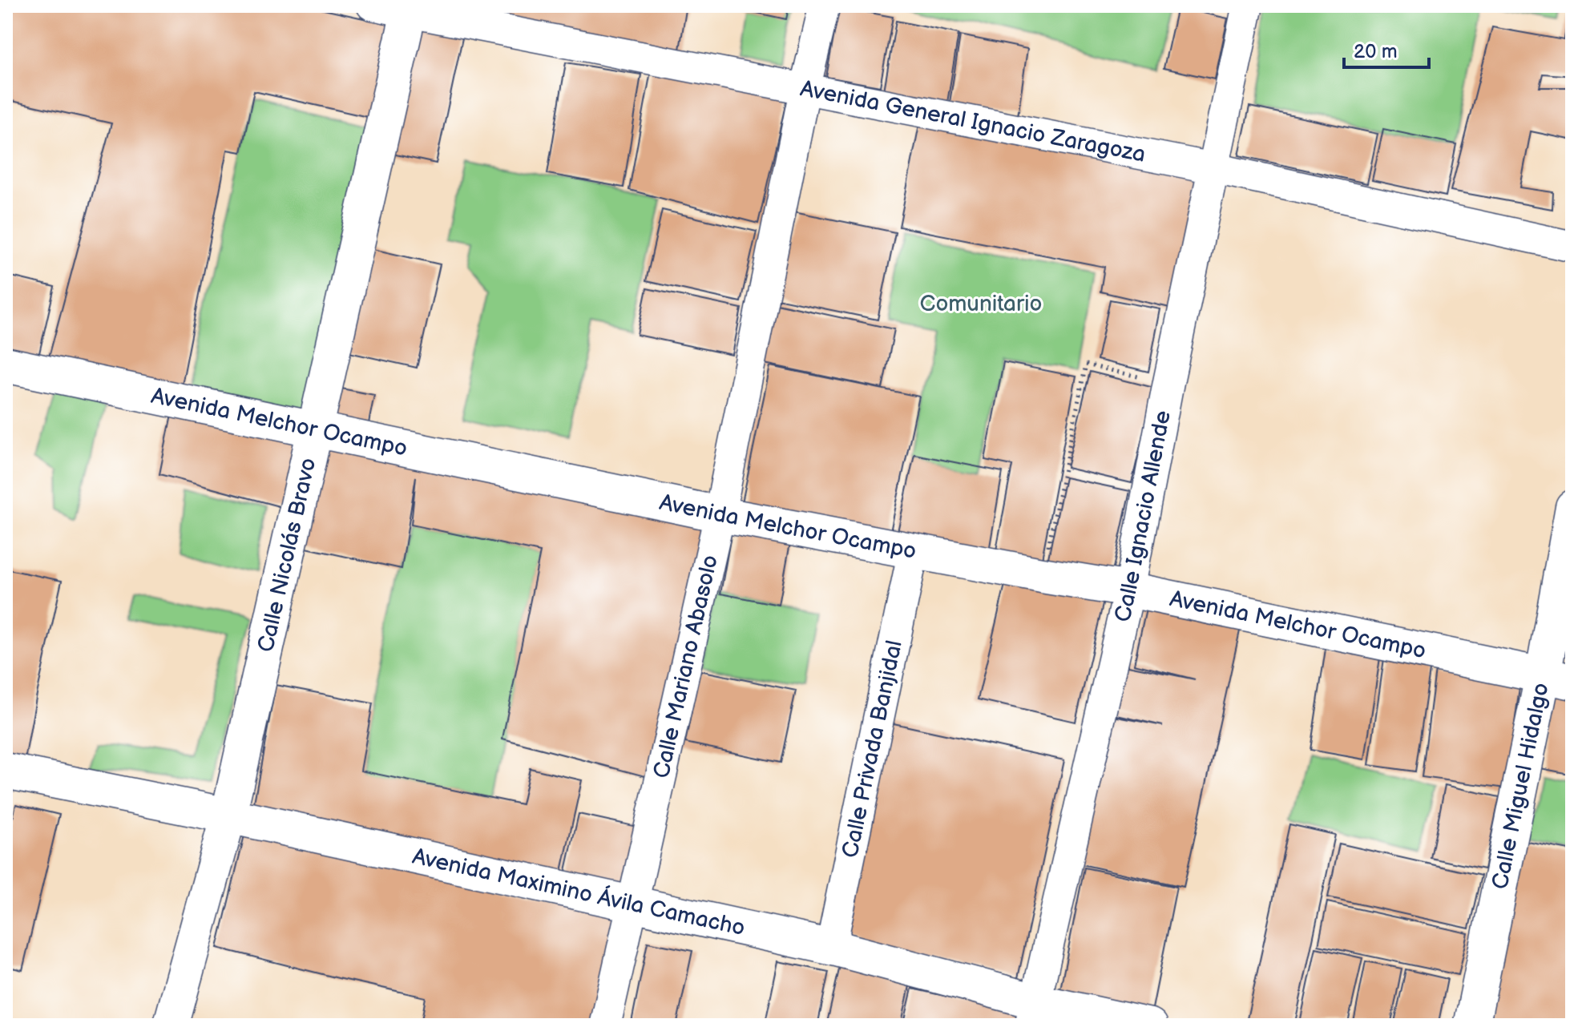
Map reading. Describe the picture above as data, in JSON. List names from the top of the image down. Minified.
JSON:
{"streets":{"street":["Avenida General Ignacio Zaragoza","Avenida Melchor Ocampo","Calle Ignacio Allende","Calle Nicolás Bravo","Calle Mariano Abasolo","Calle Privada Banjidal","Calle Miguel Hidalgo","Avenida Maximino Ávila Camacho"]},"crossings":[["Avenida General Ignacio Zaragoza","Calle Ignacio Allende"],["Avenida General Ignacio Zaragoza","Calle Nicolás Bravo"],["Avenida General Ignacio Zaragoza","Calle Mariano Abasolo"],["Avenida Melchor Ocampo","Calle Ignacio Allende"],["Avenida Melchor Ocampo","Calle Nicolás Bravo"],["Avenida Melchor Ocampo","Calle Mariano Abasolo"],["Avenida Melchor Ocampo","Calle Privada Banjidal"],["Avenida Melchor Ocampo","Calle Miguel Hidalgo"],["Calle Ignacio Allende","Avenida Maximino Ávila Camacho"],["Calle Nicolás Bravo","Avenida Maximino Ávila Camacho"],["Calle Mariano Abasolo","Avenida Maximino Ávila Camacho"],["Calle Privada Banjidal","Avenida Maximino Ávila Camacho"]],"parks":["Comunitario"],"scale_bar":"20 m"}
